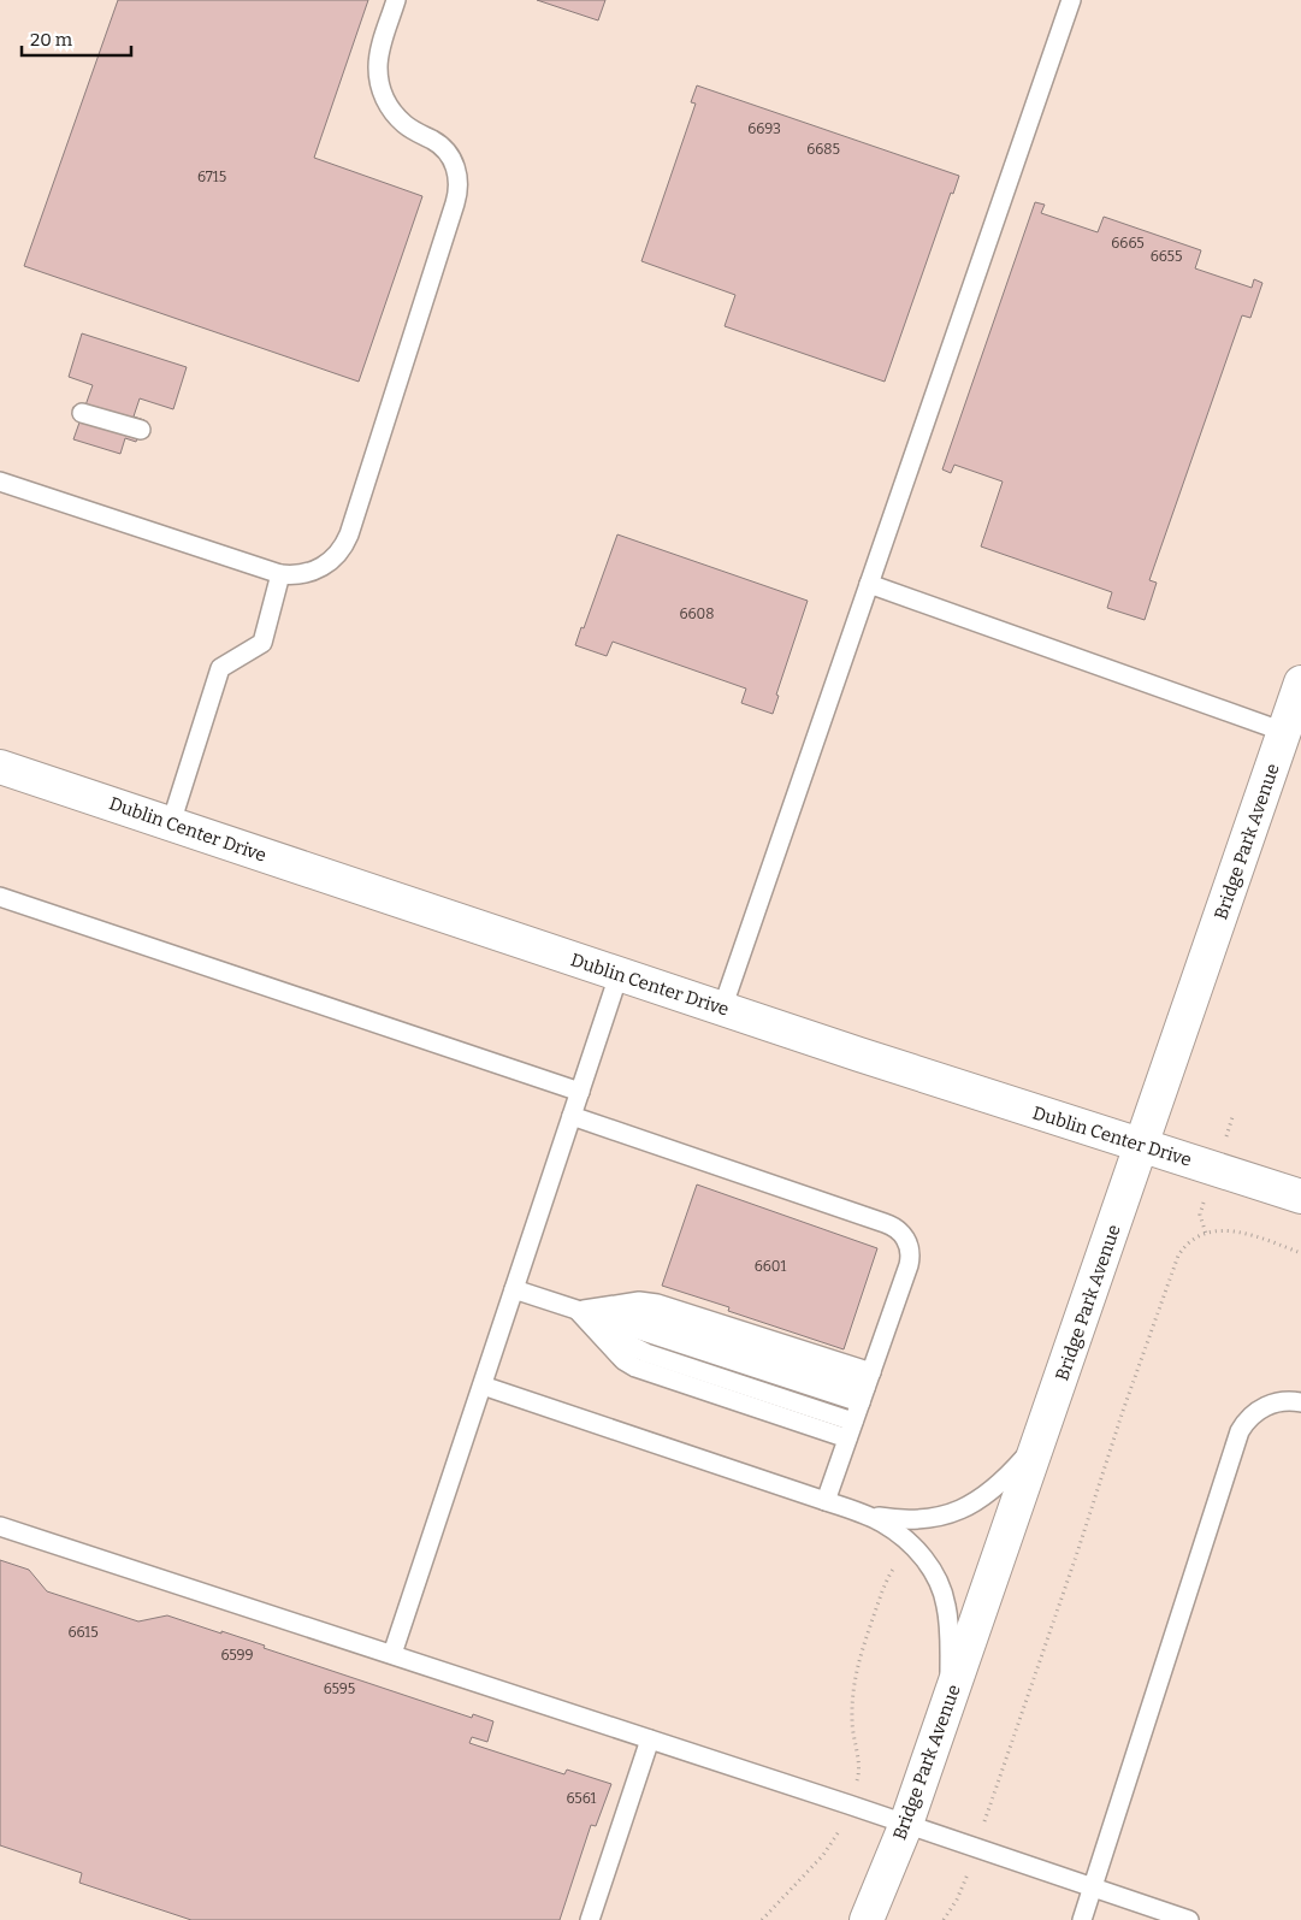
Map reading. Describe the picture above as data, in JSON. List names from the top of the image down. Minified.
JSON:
{"streets":{"street":["Dublin Center Drive","Bridge Park Avenue"]},"crossings":[["Dublin Center Drive","Bridge Park Avenue"]],"house_numbers":["6693","6685","6715","6665","6655","6608","6601","6615","6599","6595","6561"],"scale_bar":"20 m"}
